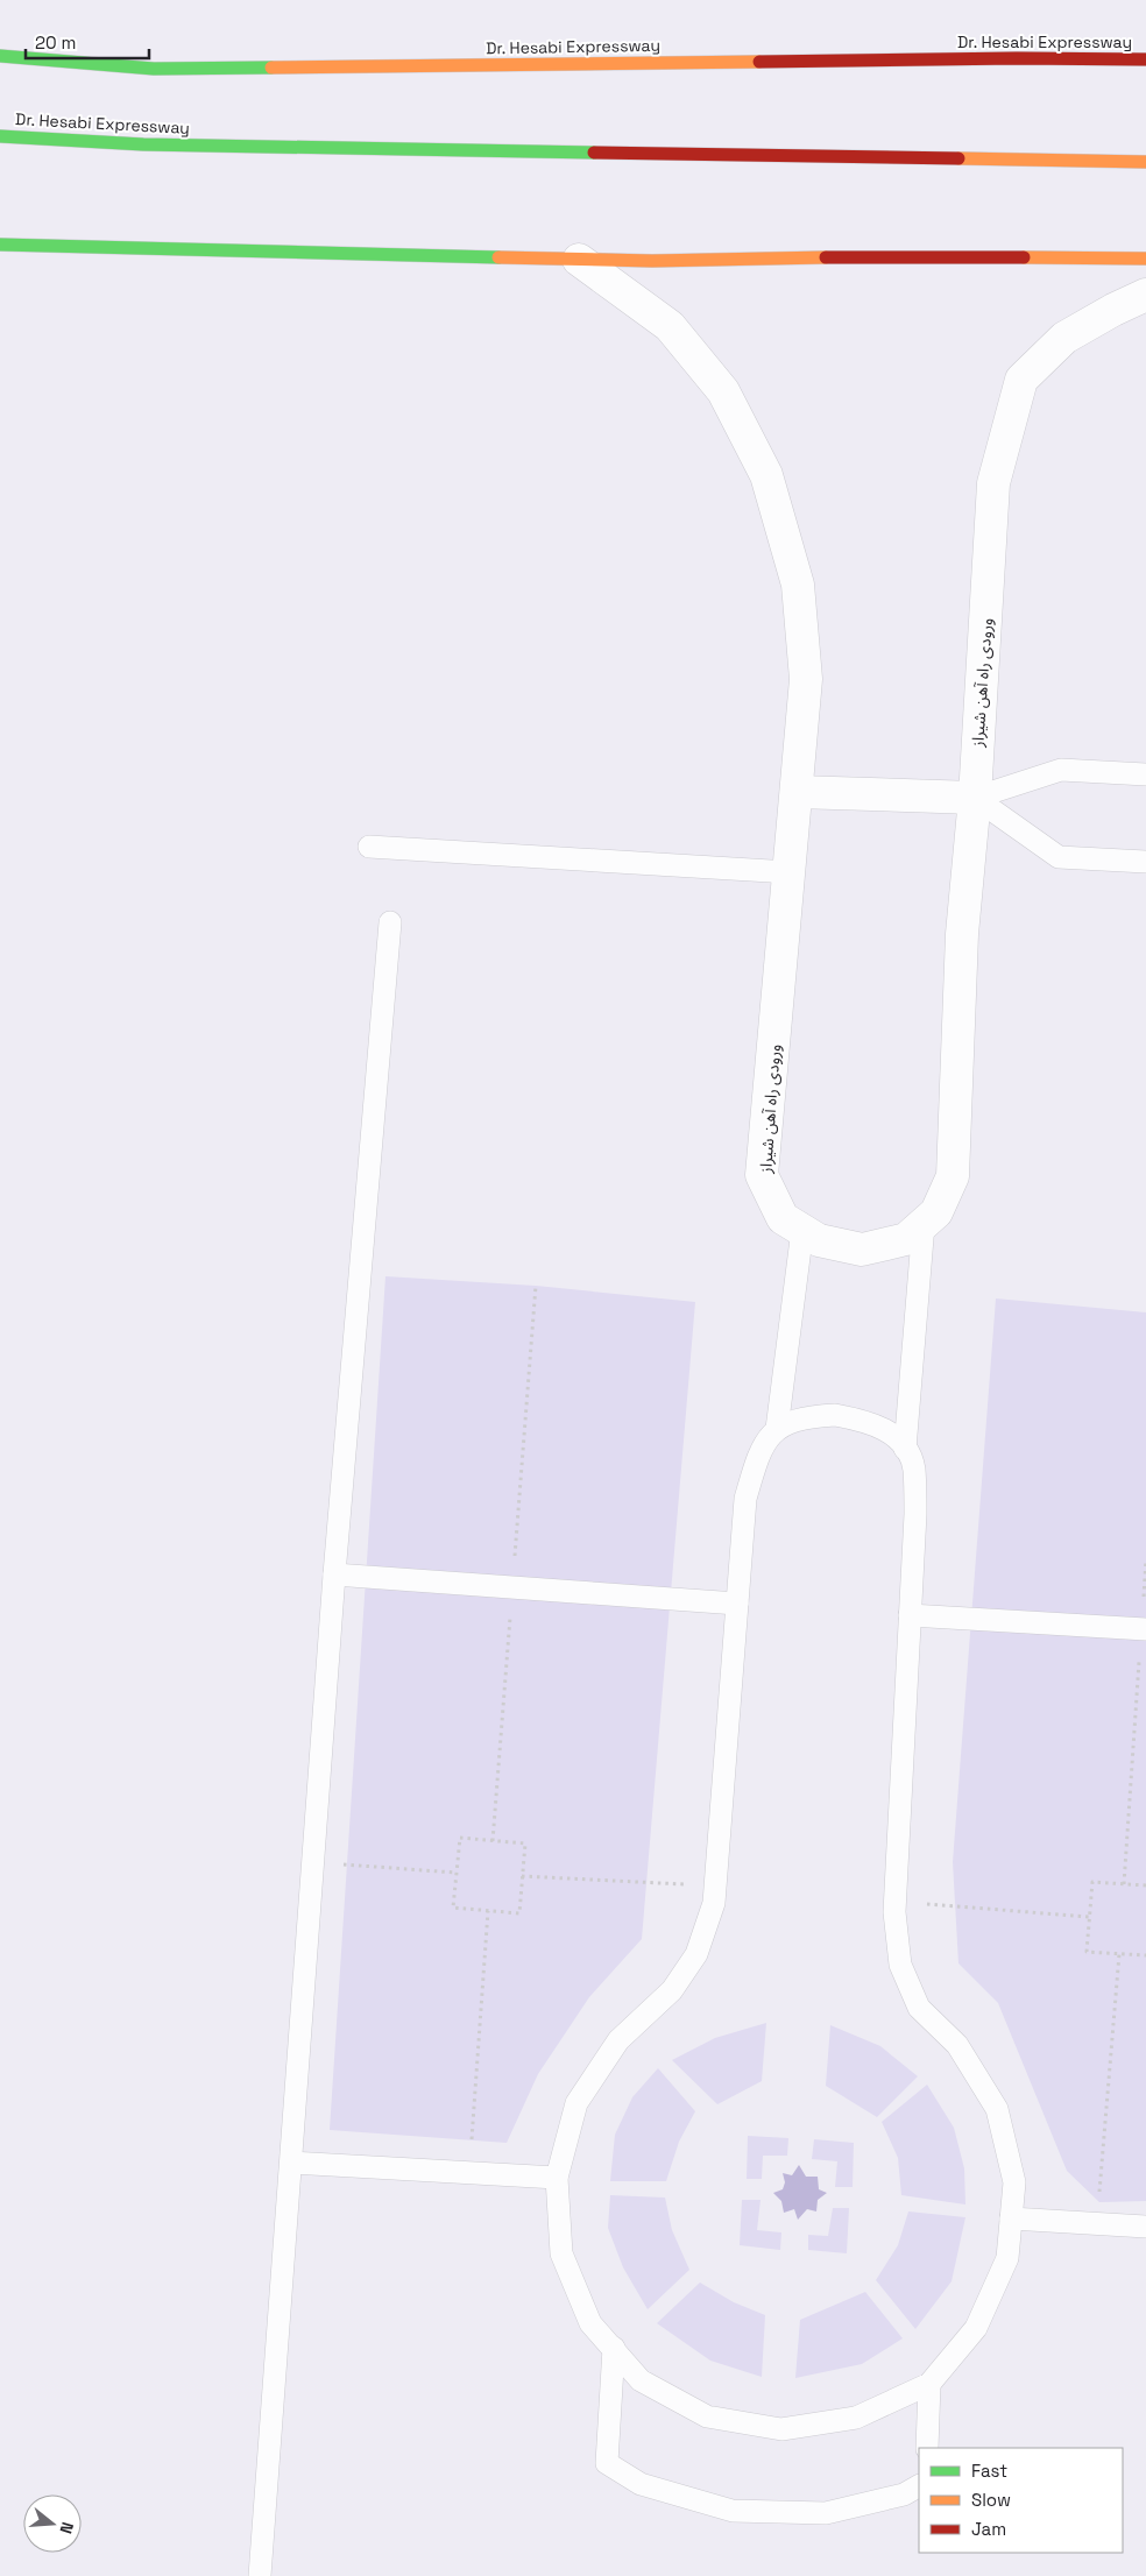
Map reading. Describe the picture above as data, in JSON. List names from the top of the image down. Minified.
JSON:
{"streets":{"main road":["Dr. Hesabi Expressway"],"street":["ورودی راه آهن شیراز"]},"legend":["Fast","Slow","Jam"],"scale_bar":"20 m","north":"right"}
